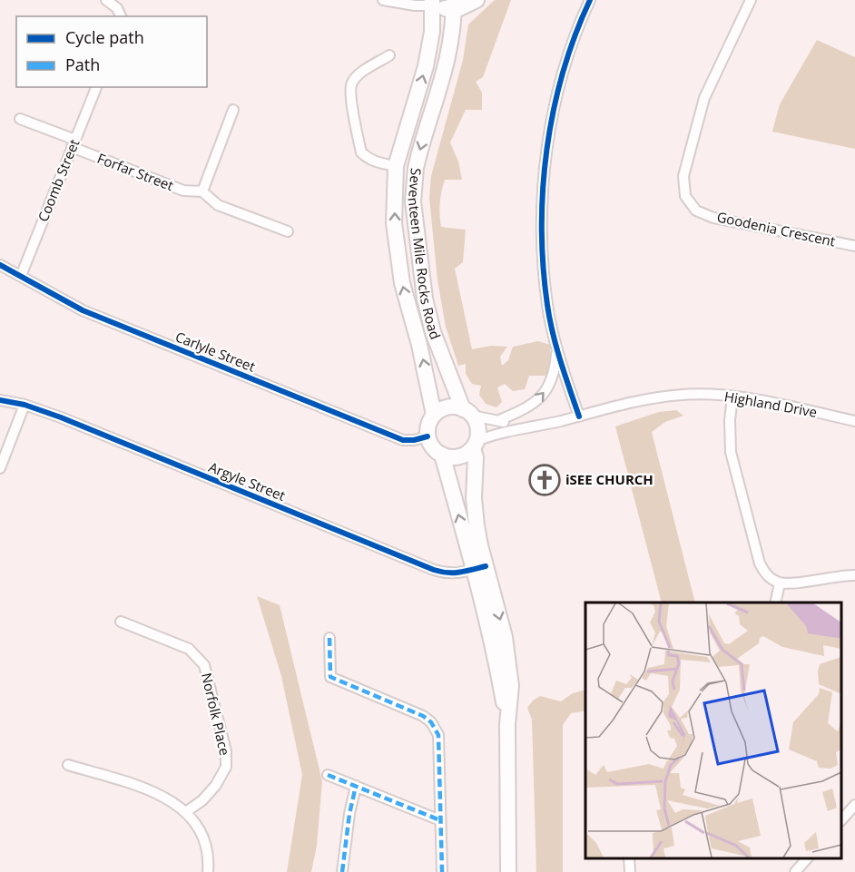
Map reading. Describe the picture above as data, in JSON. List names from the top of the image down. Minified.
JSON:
{"streets":{"main road":["Seventeen Mile Rocks Road"],"street":["Forfar Street","Coomb Street","Goodenia Crescent","Carlyle Street","Highland Drive","Argyle Street","Norfolk Place"]},"crossings":[["Forfar Street","Coomb Street"],["Coomb Street","Carlyle Street"],["Seventeen Mile Rocks Road","Carlyle Street"],["Seventeen Mile Rocks Road","Highland Drive"],["Carlyle Street","Highland Drive"]],"places":{"church":["iSEE CHURCH"]},"legend":["Cycle path","Path"]}
